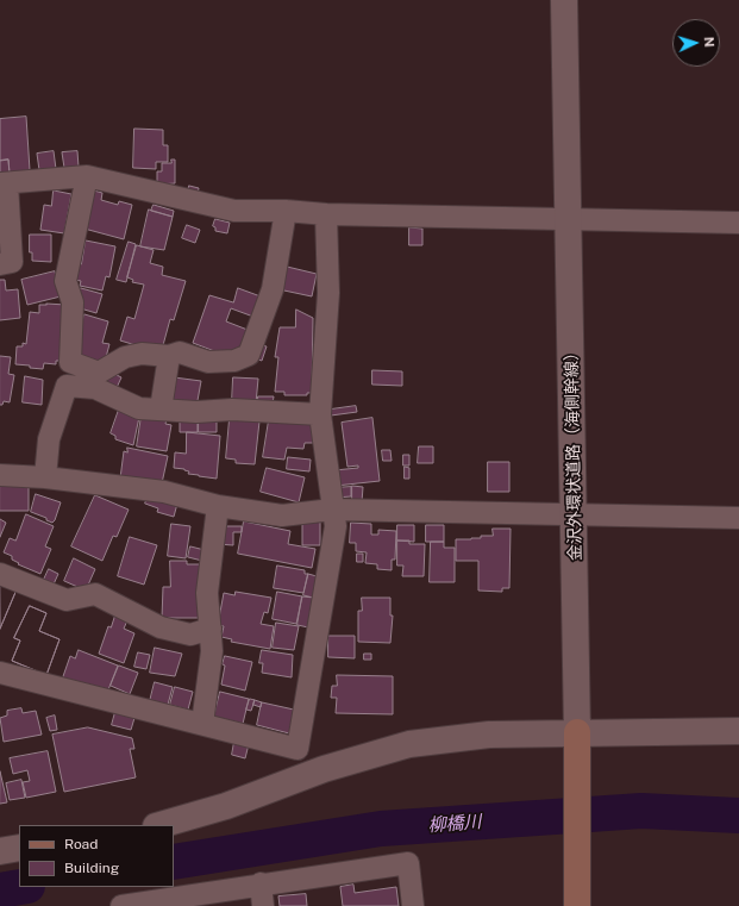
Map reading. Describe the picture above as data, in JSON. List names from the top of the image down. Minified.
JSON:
{"streets":{"main road":["金沢外環状道路（海側幹線）"]},"water":["柳橋川"],"legend":["Road","Building"],"north":"right"}
